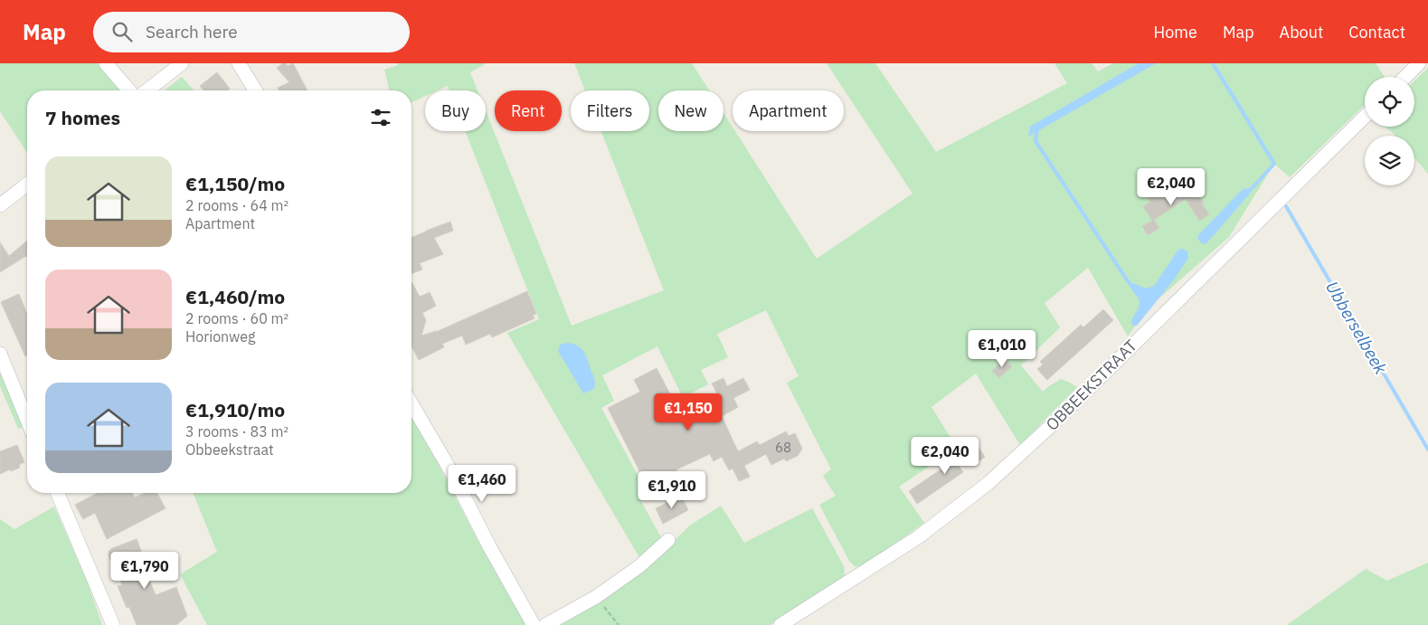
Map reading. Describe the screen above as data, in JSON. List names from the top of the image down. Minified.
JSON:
{"streets":{"street":["OBBEEKSTRAAT"]},"water":["Ubberselbeek"],"house_numbers":["68"],"page":{"header":"Map","search":"Search here","nav":["Home","Map","About","Contact"],"chip":["Buy","Rent","Filters","New","Apartment"],"heading":"7 homes","list":[{"name":"€1,150/mo","note":"2 rooms · 64 m² · Apartment"},{"name":"€1,460/mo","note":"2 rooms · 60 m² · Horionweg"},{"name":"€1,910/mo","note":"3 rooms · 83 m² · Obbeekstraat"}],"price":["€2,040","€1,010","€1,150","€2,040","€1,460","€1,910","€1,790"]}}
